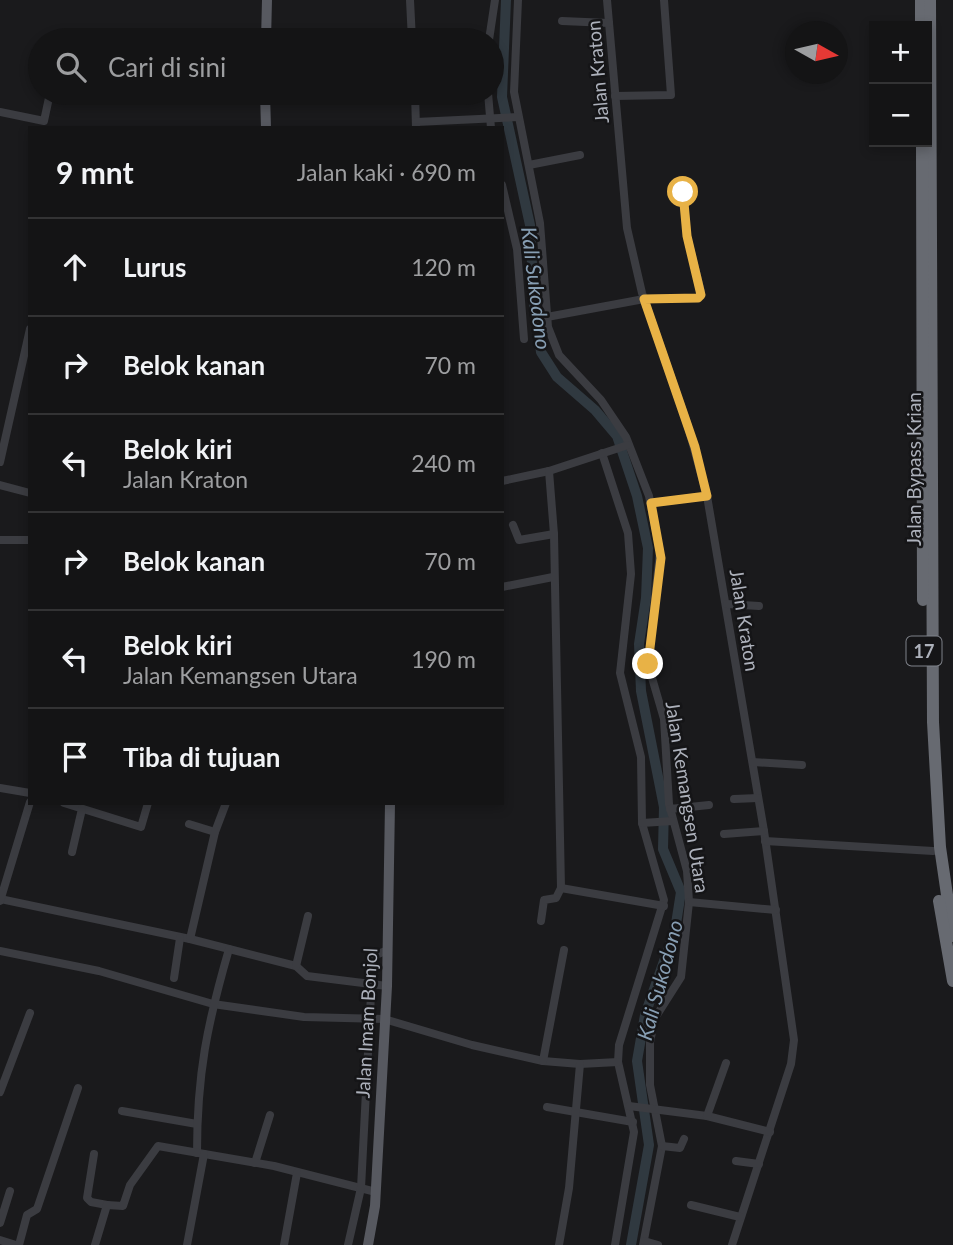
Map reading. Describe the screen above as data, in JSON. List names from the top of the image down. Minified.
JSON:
{"streets":{"highway":["Jalan Bypass Krian","17"],"main road":["Jalan Imam Bonjol"],"street":["Jalan Kraton","Jalan Kemangsen Utara"]},"water":["Kali Sukodono"],"north":"right","page":{"map_buttons":["+","−"],"search":"Cari di sini","heading":["9 mnt","Jalan kaki · 690 m"],"list":[["Lurus","120 m"],["Belok kanan","70 m"],["Belok kiri","Jalan Kraton","240 m"],["Belok kanan","70 m"],["Belok kiri","Jalan Kemangsen Utara","190 m"],"Tiba di tujuan"]}}
